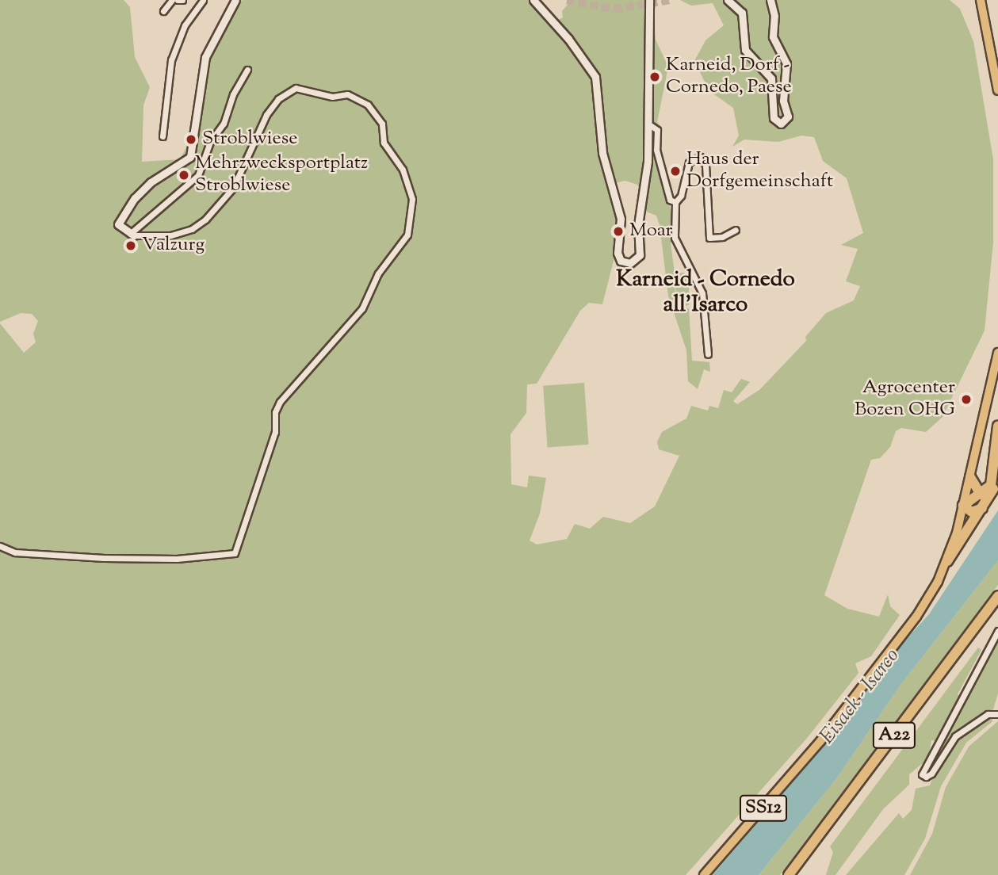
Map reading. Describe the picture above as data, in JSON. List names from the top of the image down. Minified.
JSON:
{"streets":{"highway":["A22"],"main road":["SS12"]},"districts":["Karneid - Cornedo all'Isarco"],"water":["Eisack - Isarco"],"places":["Karneid, Dorf - Cornedo, Paese","Stroblwiese","Haus der Dorfgemeinschaft","Mehrzwecksportplatz Stroblwiese","Moar","Valzurg","Agrocenter Bozen OHG"]}
